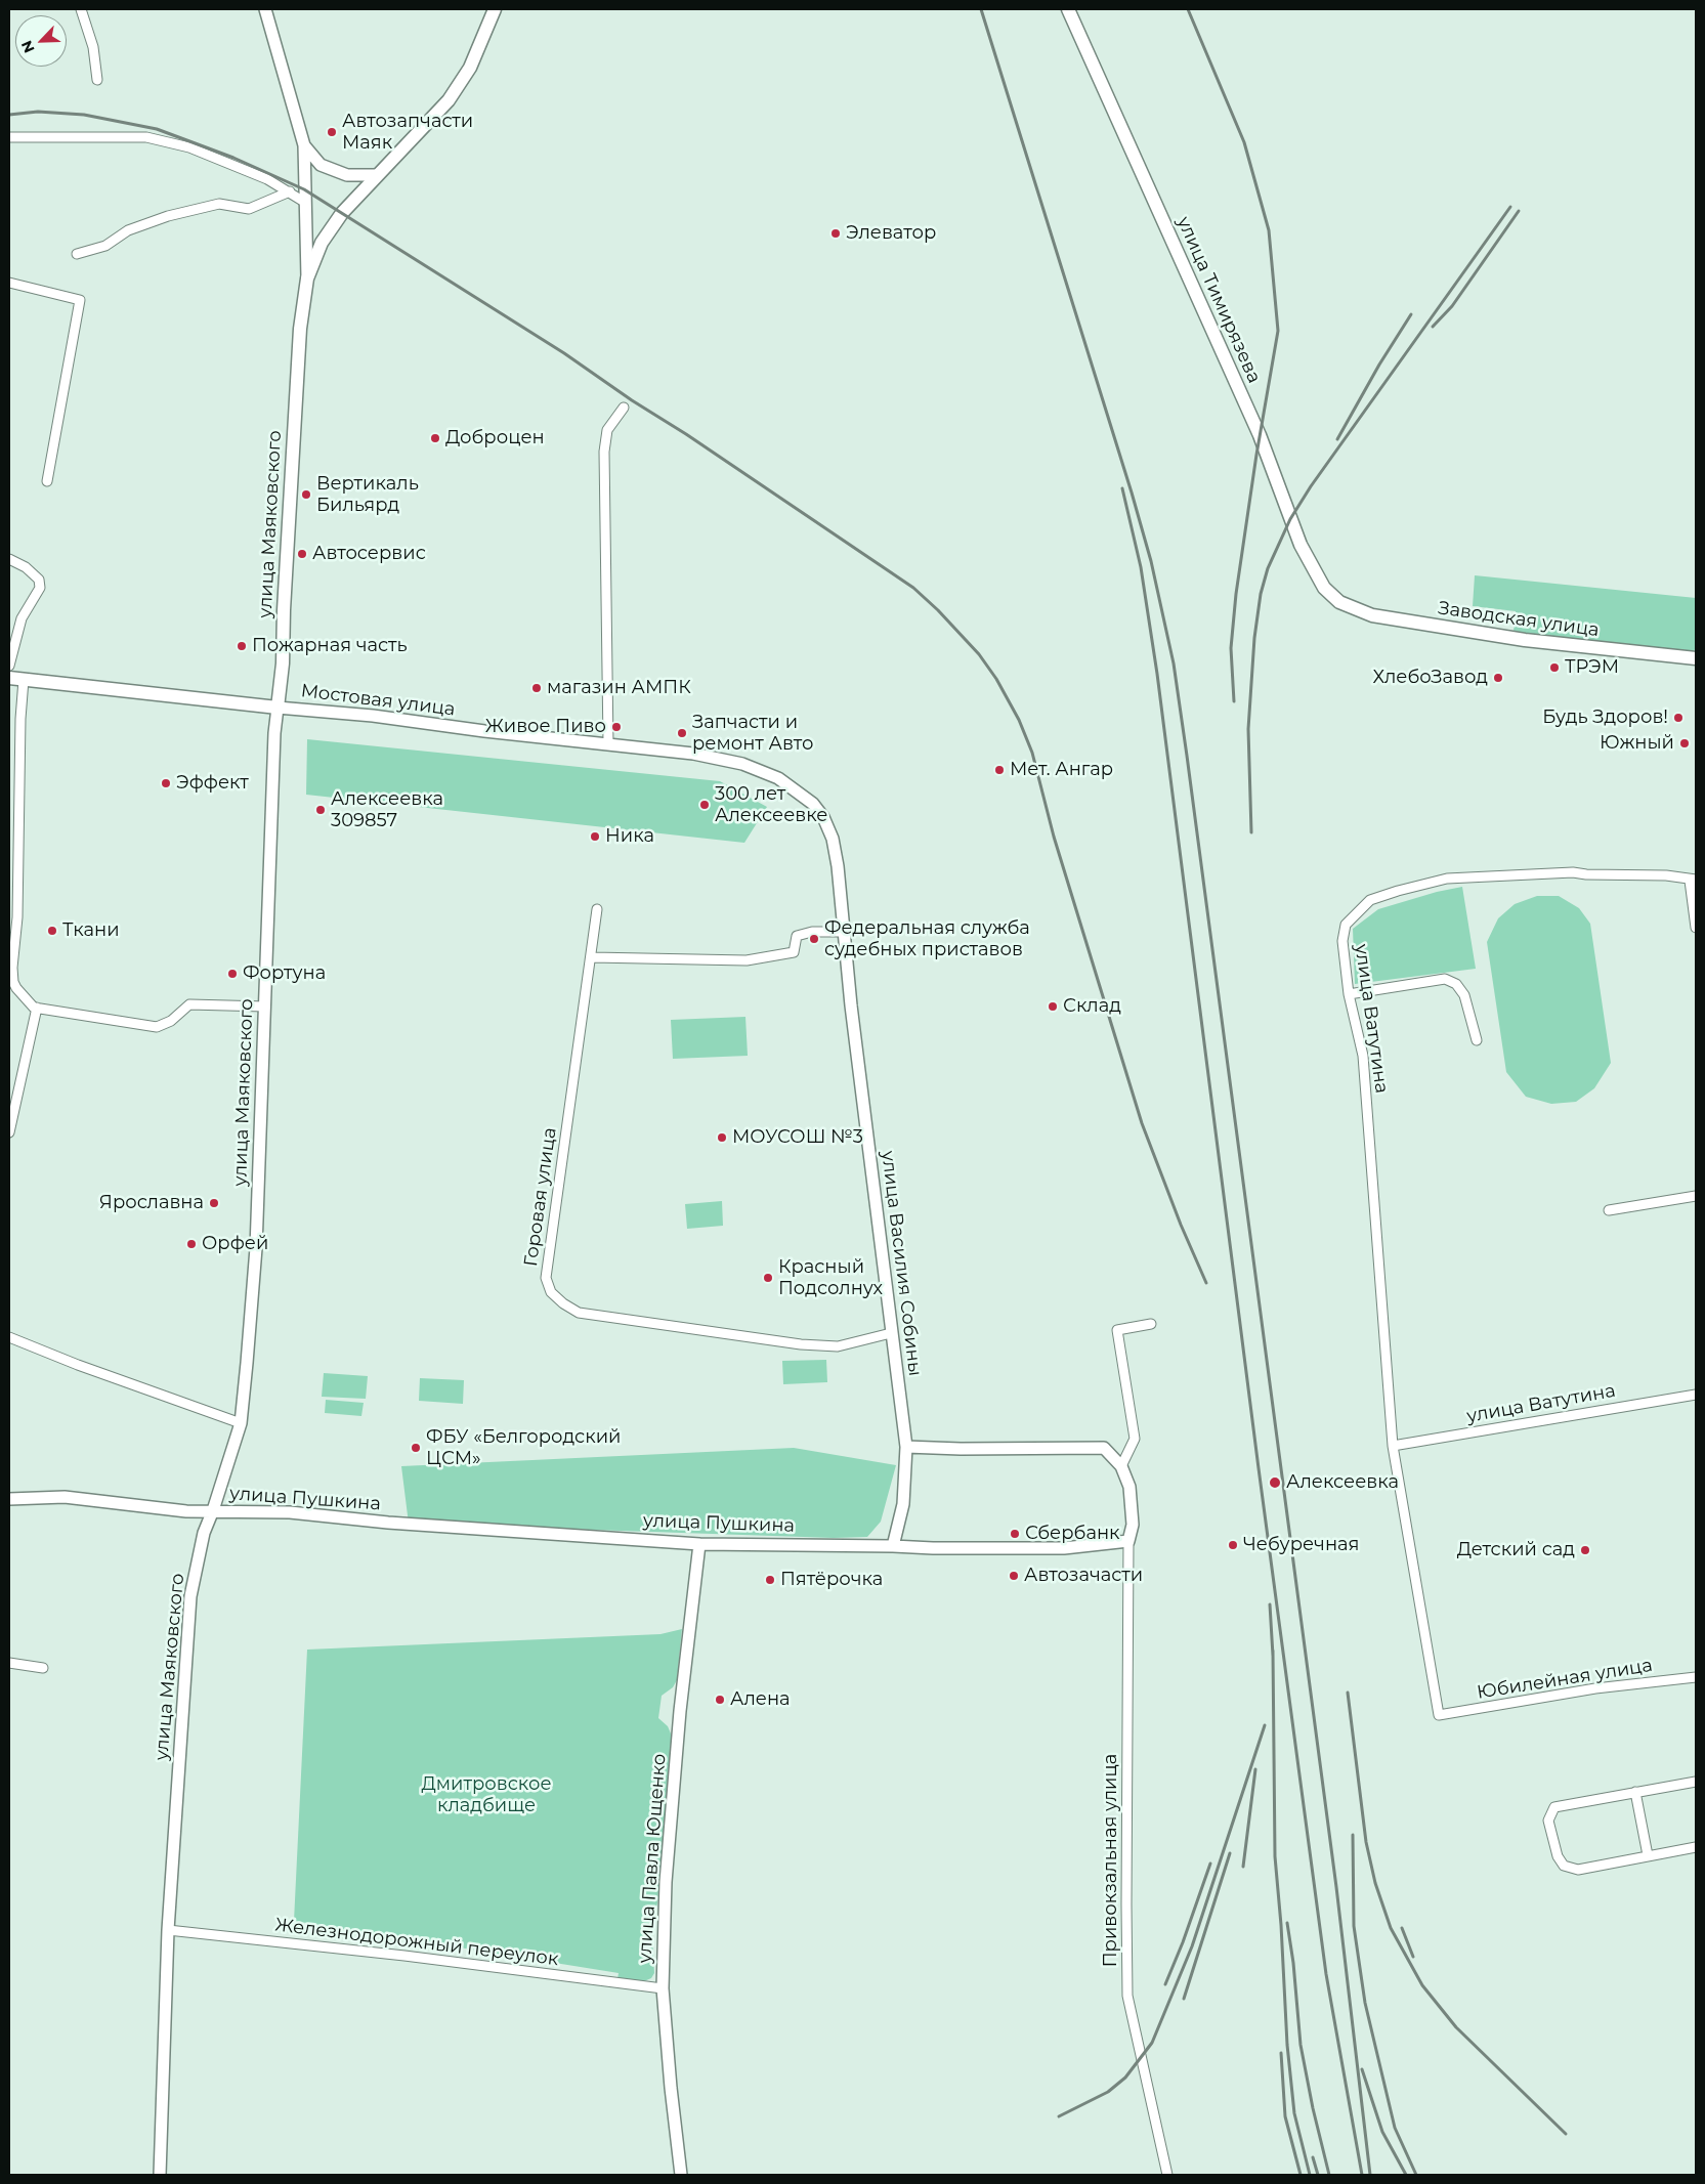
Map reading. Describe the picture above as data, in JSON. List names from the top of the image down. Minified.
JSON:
{"streets":{"main road":["улица Тимирязева","улица Маяковского","Заводская улица","Мостовая улица"],"street":["улица Ватутина","Горовая улица","улица Василия Собины","улица Пушкина","Юбилейная улица","улица Павла Ющенко","Привокзальная улица","Железнодорожный переулок"]},"crossings":[["улица Тимирязева","Заводская улица"],["улица Маяковского","Мостовая улица"],["улица Маяковского","улица Пушкина"],["улица Маяковского","Железнодорожный переулок"],["Мостовая улица","улица Василия Собины"],["улица Ватутина","Юбилейная улица"],["Горовая улица","улица Василия Собины"],["улица Василия Собины","улица Пушкина"],["улица Пушкина","улица Павла Ющенко"],["улица Пушкина","Привокзальная улица"],["улица Павла Ющенко","Железнодорожный переулок"]],"parks":["Дмитровское кладбище"],"places":["Автозапчасти Маяк","Элеватор","Доброцен","Вертикаль Бильярд","Автосервис","Пожарная часть","ТРЭМ","ХлебоЗавод","магазин АМПК","Будь Здоров!","Живое Пиво","Запчасти и ремонт Авто","Южный","Мет. Ангар","Эффект","300 лет Алексеевке","Алексеевка 309857","Ника","Ткани","Федеральная служба судебных приставов","Фортуна","Склад","МОУСОШ №3","Ярославна","Орфей","Красный Подсолнух","ФБУ «Белгородский ЦСМ»","Алексеевка","Сбербанк","Чебуречная","Детский сад","Автозачасти","Пятёрочка","Алена"],"north":"bottom left"}
